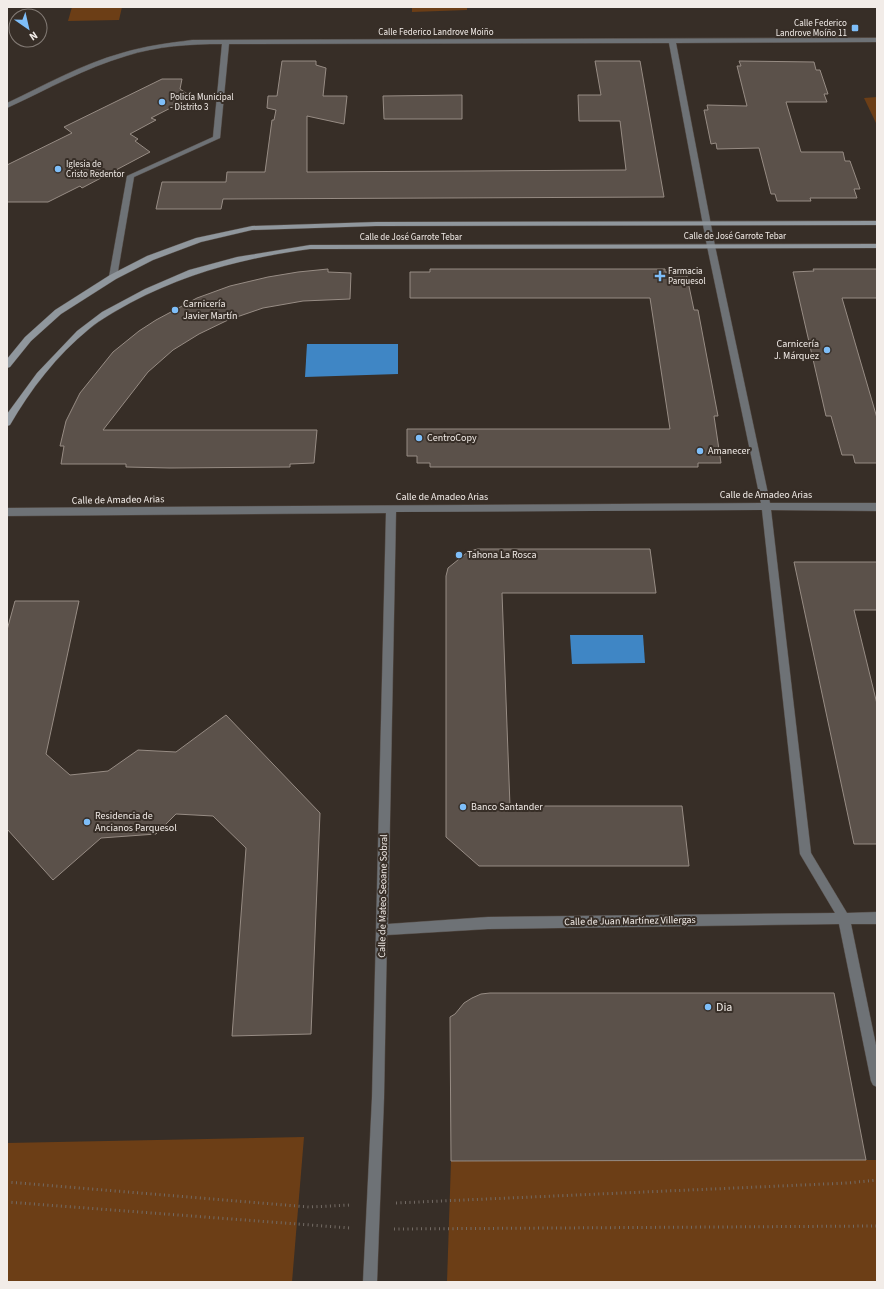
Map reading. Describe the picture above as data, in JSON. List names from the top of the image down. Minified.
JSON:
{"streets":{"street":["Calle Federico Landrove Moiño","Calle de José Garrote Tebar","Calle de Amadeo Arias","Calle de Mateo Seoane Sobral","Calle de Juan Martínez Villergas"]},"crossings":[["Calle de Amadeo Arias","Calle de Mateo Seoane Sobral"],["Calle de Mateo Seoane Sobral","Calle de Juan Martínez Villergas"]],"places":{"transit":["Calle Federico Landrove Moíño 11"],"other":["Policía Municipal - Distrito 3","Iglesia de Cristo Redentor","Carnicería Javier Martín","Carnicería J. Márquez","CentroCopy","Amanecer","Tahona La Rosca","Banco Santander","Residencia de Ancianos Parquesol","Dia"],"health":["Farmacia Parquesol"]},"north":"bottom right"}
